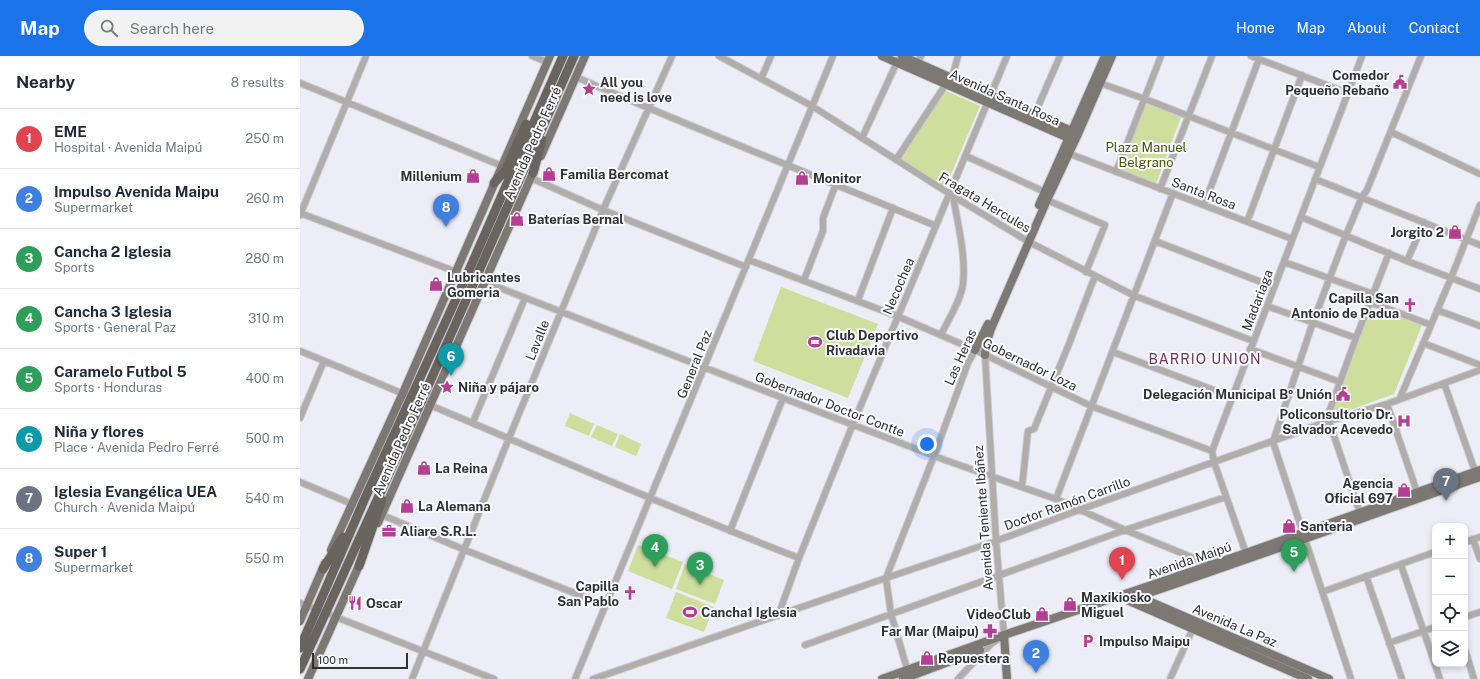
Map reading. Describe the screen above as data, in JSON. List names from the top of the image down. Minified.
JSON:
{"streets":{"highway":["Avenida Pedro Ferré"],"main road":["Avenida Santa Rosa","Las Heras","Avenida Teniente Ibáñez","Avenida Maipú","Avenida La Paz"],"street":["Santa Rosa","Fragata Hercules","Necochea","Madariaga","Lavalle","General Paz","Gobernador Loza","Gobernador Doctor Contte","Doctor Ramón Carrillo"]},"crossings":[["Avenida Santa Rosa","Necochea"],["Avenida Santa Rosa","Las Heras"],["Avenida Pedro Ferré","Gobernador Doctor Contte"],["Santa Rosa","Madariaga"],["Santa Rosa","Las Heras"],["Fragata Hercules","Necochea"],["Fragata Hercules","Madariaga"],["Fragata Hercules","Las Heras"],["Fragata Hercules","General Paz"],["Necochea","Gobernador Loza"],["Necochea","Gobernador Doctor Contte"],["Necochea","Doctor Ramón Carrillo"],["Madariaga","Gobernador Loza"],["Lavalle","Gobernador Doctor Contte"],["Las Heras","Gobernador Loza"],["Las Heras","Gobernador Doctor Contte"],["Las Heras","Doctor Ramón Carrillo"],["Las Heras","Avenida Teniente Ibáñez"],["Las Heras","Avenida Maipú"],["General Paz","Gobernador Loza"],["General Paz","Gobernador Doctor Contte"],["Gobernador Loza","Avenida Teniente Ibáñez"],["Gobernador Doctor Contte","Doctor Ramón Carrillo"],["Gobernador Doctor Contte","Avenida Teniente Ibáñez"],["Gobernador Doctor Contte","Avenida Maipú"],["Doctor Ramón Carrillo","Avenida Teniente Ibáñez"],["Avenida Teniente Ibáñez","Avenida Maipú"],["Avenida Maipú","Avenida La Paz"]],"districts":["BARRIO UNION"],"parks":["Plaza Manuel Belgrano"],"places":{"public building":["Comedor Pequeño Rebaño","Delegación Municipal Bº Unión"],"place":["All you need is love","Niña y pájaro"],"shop":["Familia Bercomat","Millenium","Monitor","Baterías Bernal","Jorgito 2","Lubricantes Gomeria","La Reina","Agencia Oficial 697","La Alemana","Santeria","Maxikiosko Miguel","VideoClub","Repuestera"],"church":["Capilla San Antonio de Padua","Capilla San Pablo"],"sports":["Club Deportivo Rivadavia","Cancha1 Iglesia"],"hospital":["Policonsultorio Dr. Salvador Acevedo"],"office":["Aliare S.R.L."],"restaurant":["Oscar"],"pharmacy":["Far Mar (Maipu)"],"parking":["Impulso Maipu"]},"scale_bar":"100 m","page":{"header":"Map","search":"Search here","nav":["Home","Map","About","Contact"],"heading":["Nearby","8 results"],"list":[{"mark":"1","name":"EME","note":"Hospital · Avenida Maipú","value":"250 m"},{"mark":"2","name":"Impulso Avenida Maipu","note":"Supermarket","value":"260 m"},{"mark":"3","name":"Cancha 2 Iglesia","note":"Sports","value":"280 m"},{"mark":"4","name":"Cancha 3 Iglesia","note":"Sports · General Paz","value":"310 m"},{"mark":"5","name":"Caramelo Futbol 5","note":"Sports · Honduras","value":"400 m"},{"mark":"6","name":"Niña y flores","note":"Place · Avenida Pedro Ferré","value":"500 m"},{"mark":"7","name":"Iglesia Evangélica UEA","note":"Church · Avenida Maipú","value":"540 m"},{"mark":"8","name":"Super 1","note":"Supermarket","value":"550 m"}],"pins":["8","6","7","4","5","1","3","2"],"map_buttons":["+","−"],"scale":"100 m"}}
